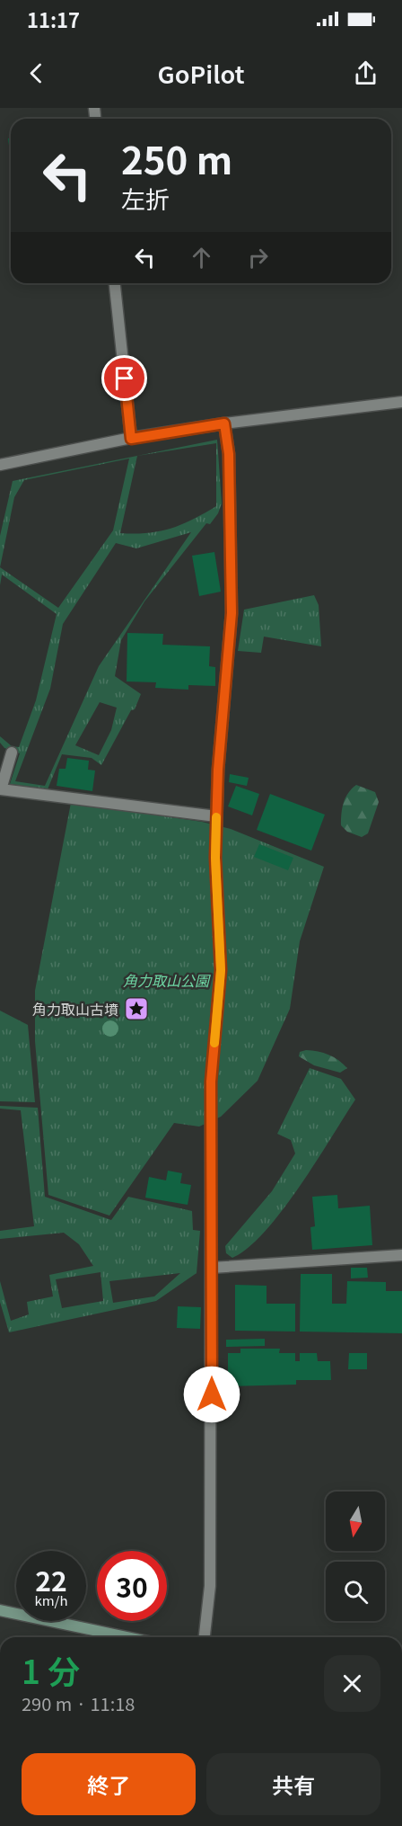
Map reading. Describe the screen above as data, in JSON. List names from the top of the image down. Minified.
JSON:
{"parks":["角力取山公園"],"places":{"place":["角力取山古墳"]},"north":"bottom","page":{"status":"11:17","header":"GoPilot","turn":["250 m","左折"],"speed":"22 km/h","limit":"30","heading":["1 分","290 m · 11:18"],"buttons":["終了","共有"]}}
